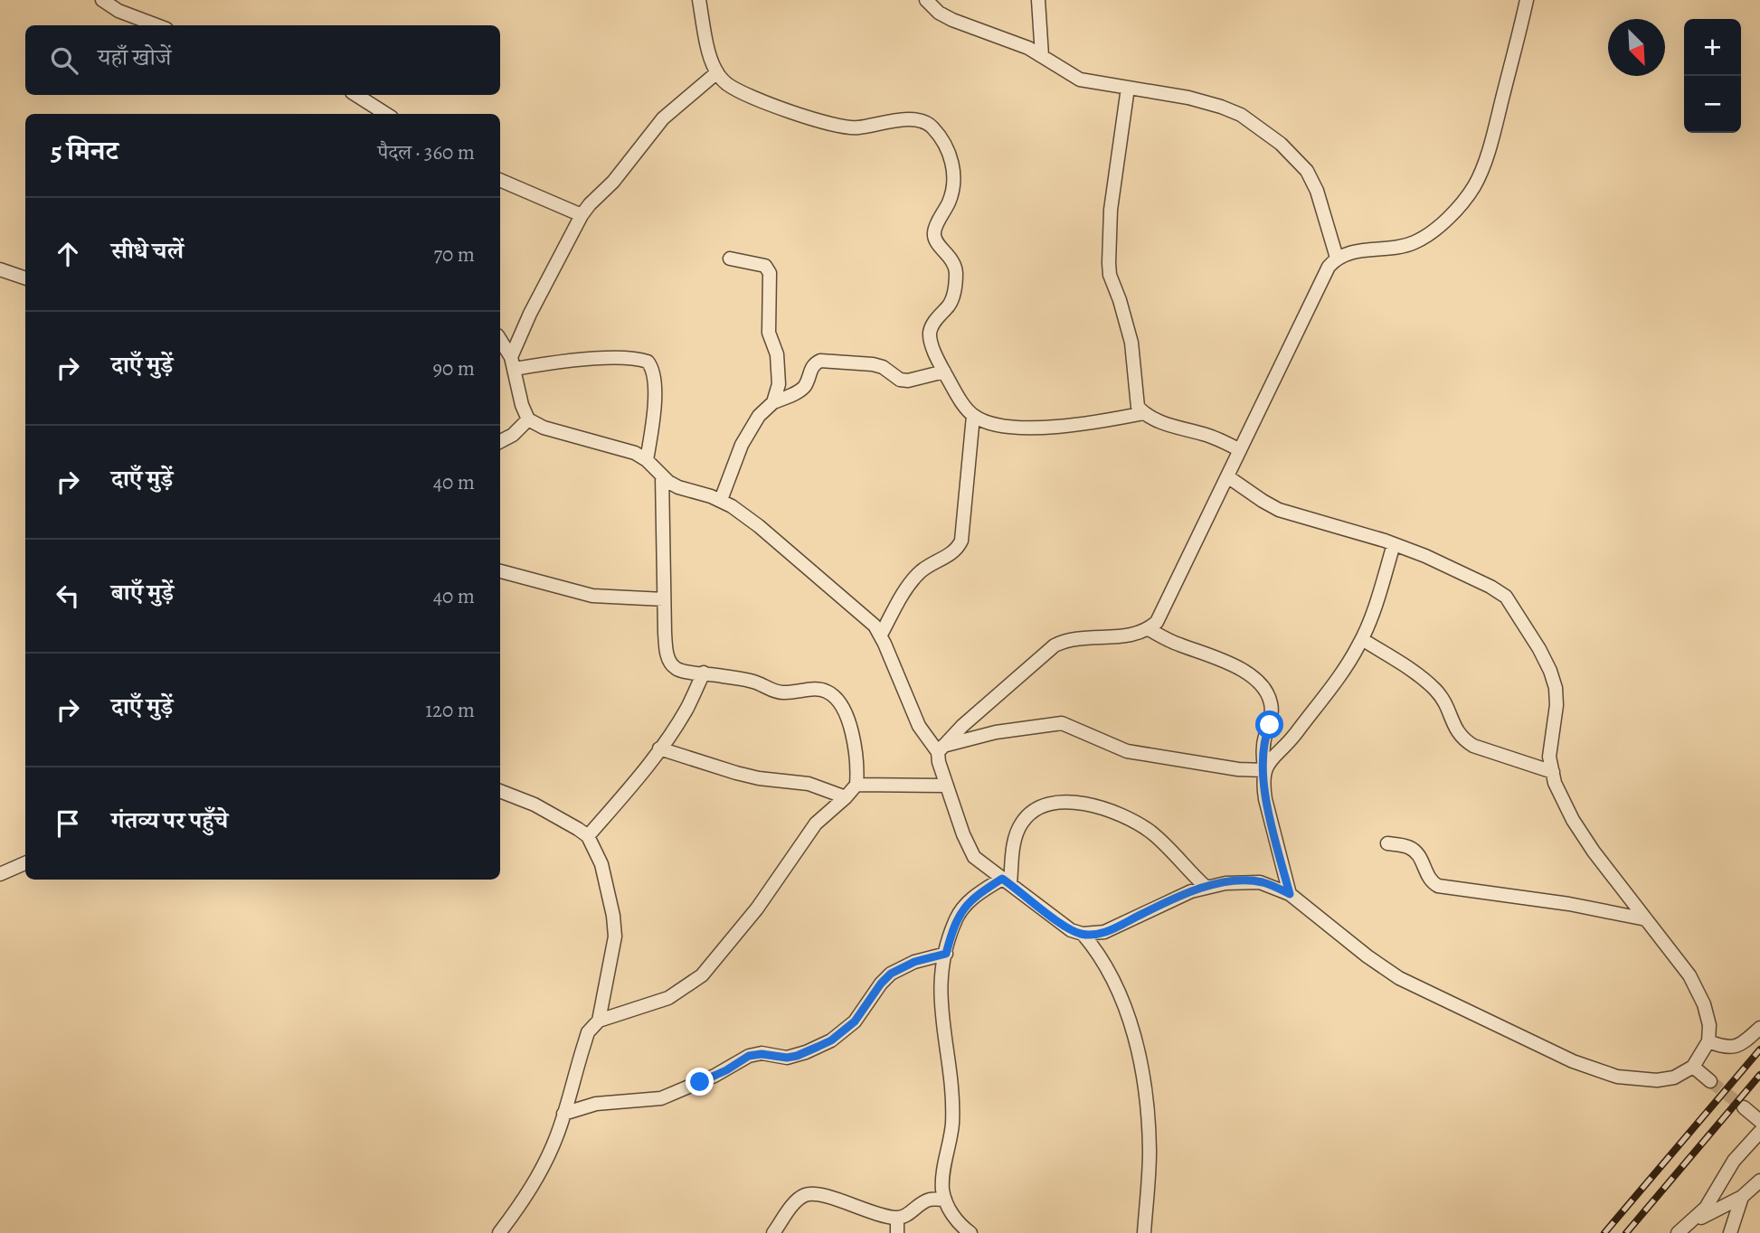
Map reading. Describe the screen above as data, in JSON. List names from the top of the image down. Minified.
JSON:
{"north":"bottom right","page":{"map_buttons":["+","−"],"search":"यहाँ खोजें","heading":["5 मिनट","पैदल · 360 m"],"list":[["सीधे चलें","70 m"],["दाएँ मुड़ें","90 m"],["दाएँ मुड़ें","40 m"],["बाएँ मुड़ें","40 m"],["दाएँ मुड़ें","120 m"],"गंतव्य पर पहुँचे"]}}
